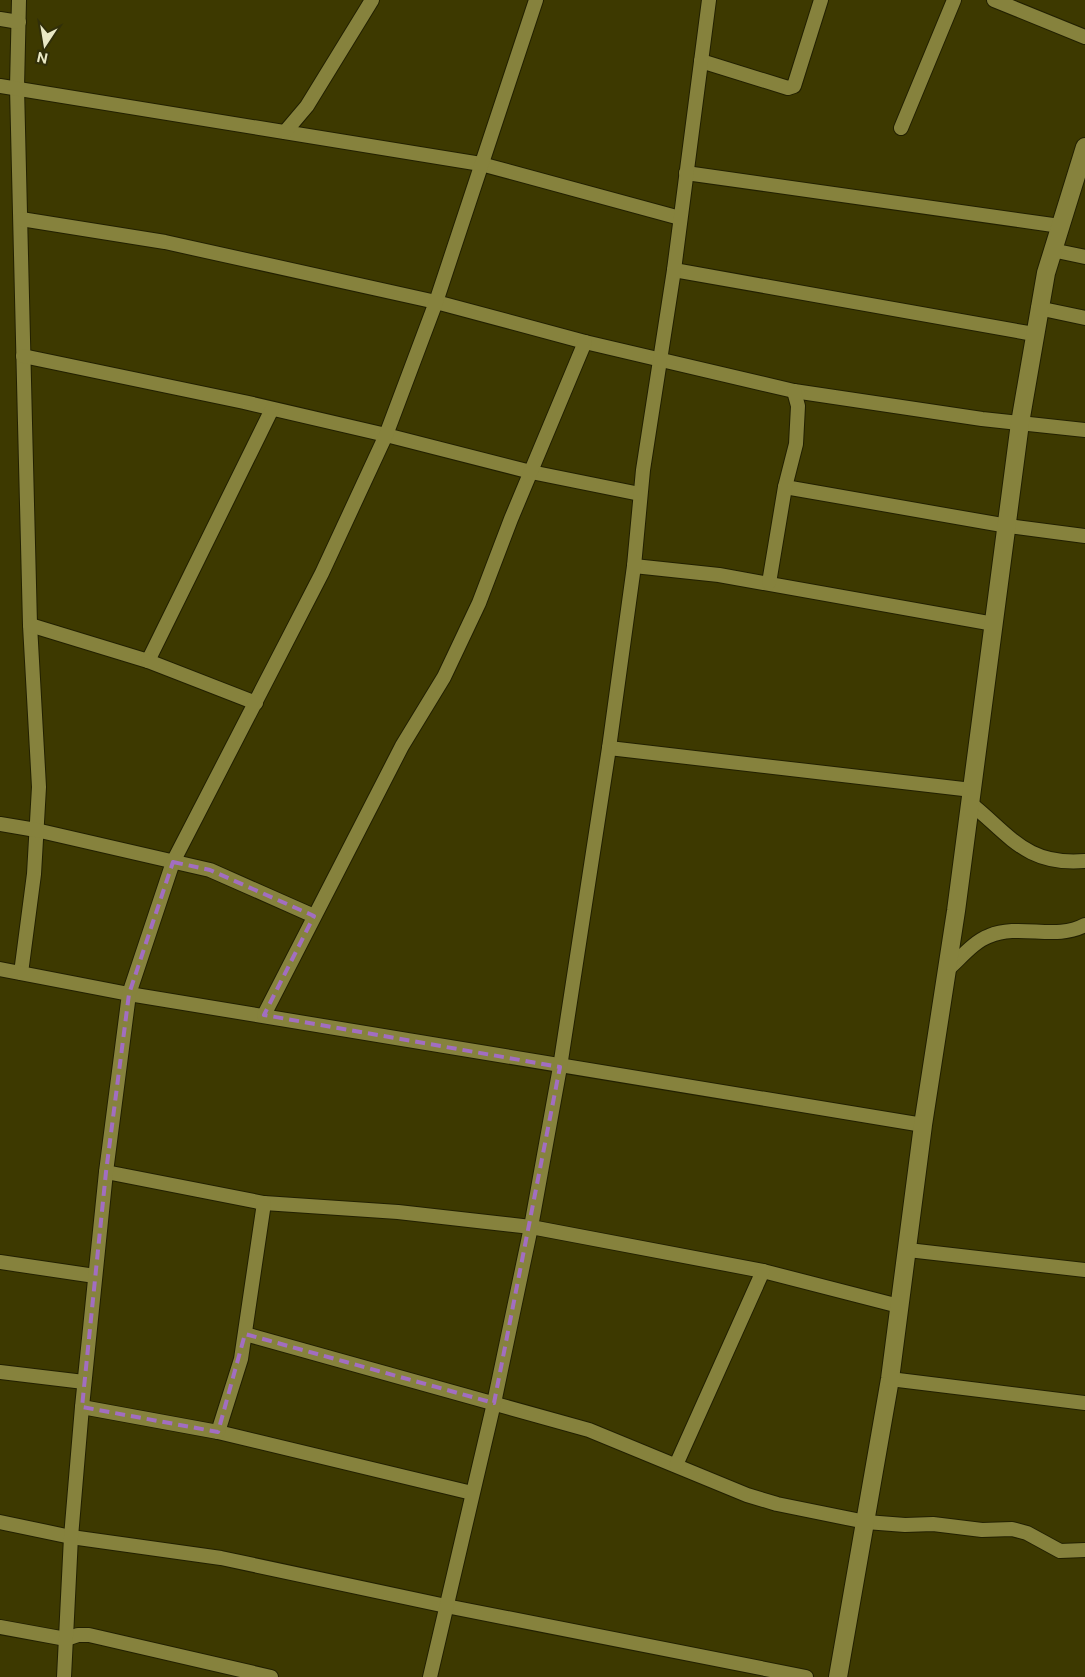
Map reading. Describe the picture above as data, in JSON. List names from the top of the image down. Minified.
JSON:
{"north":"bottom"}
